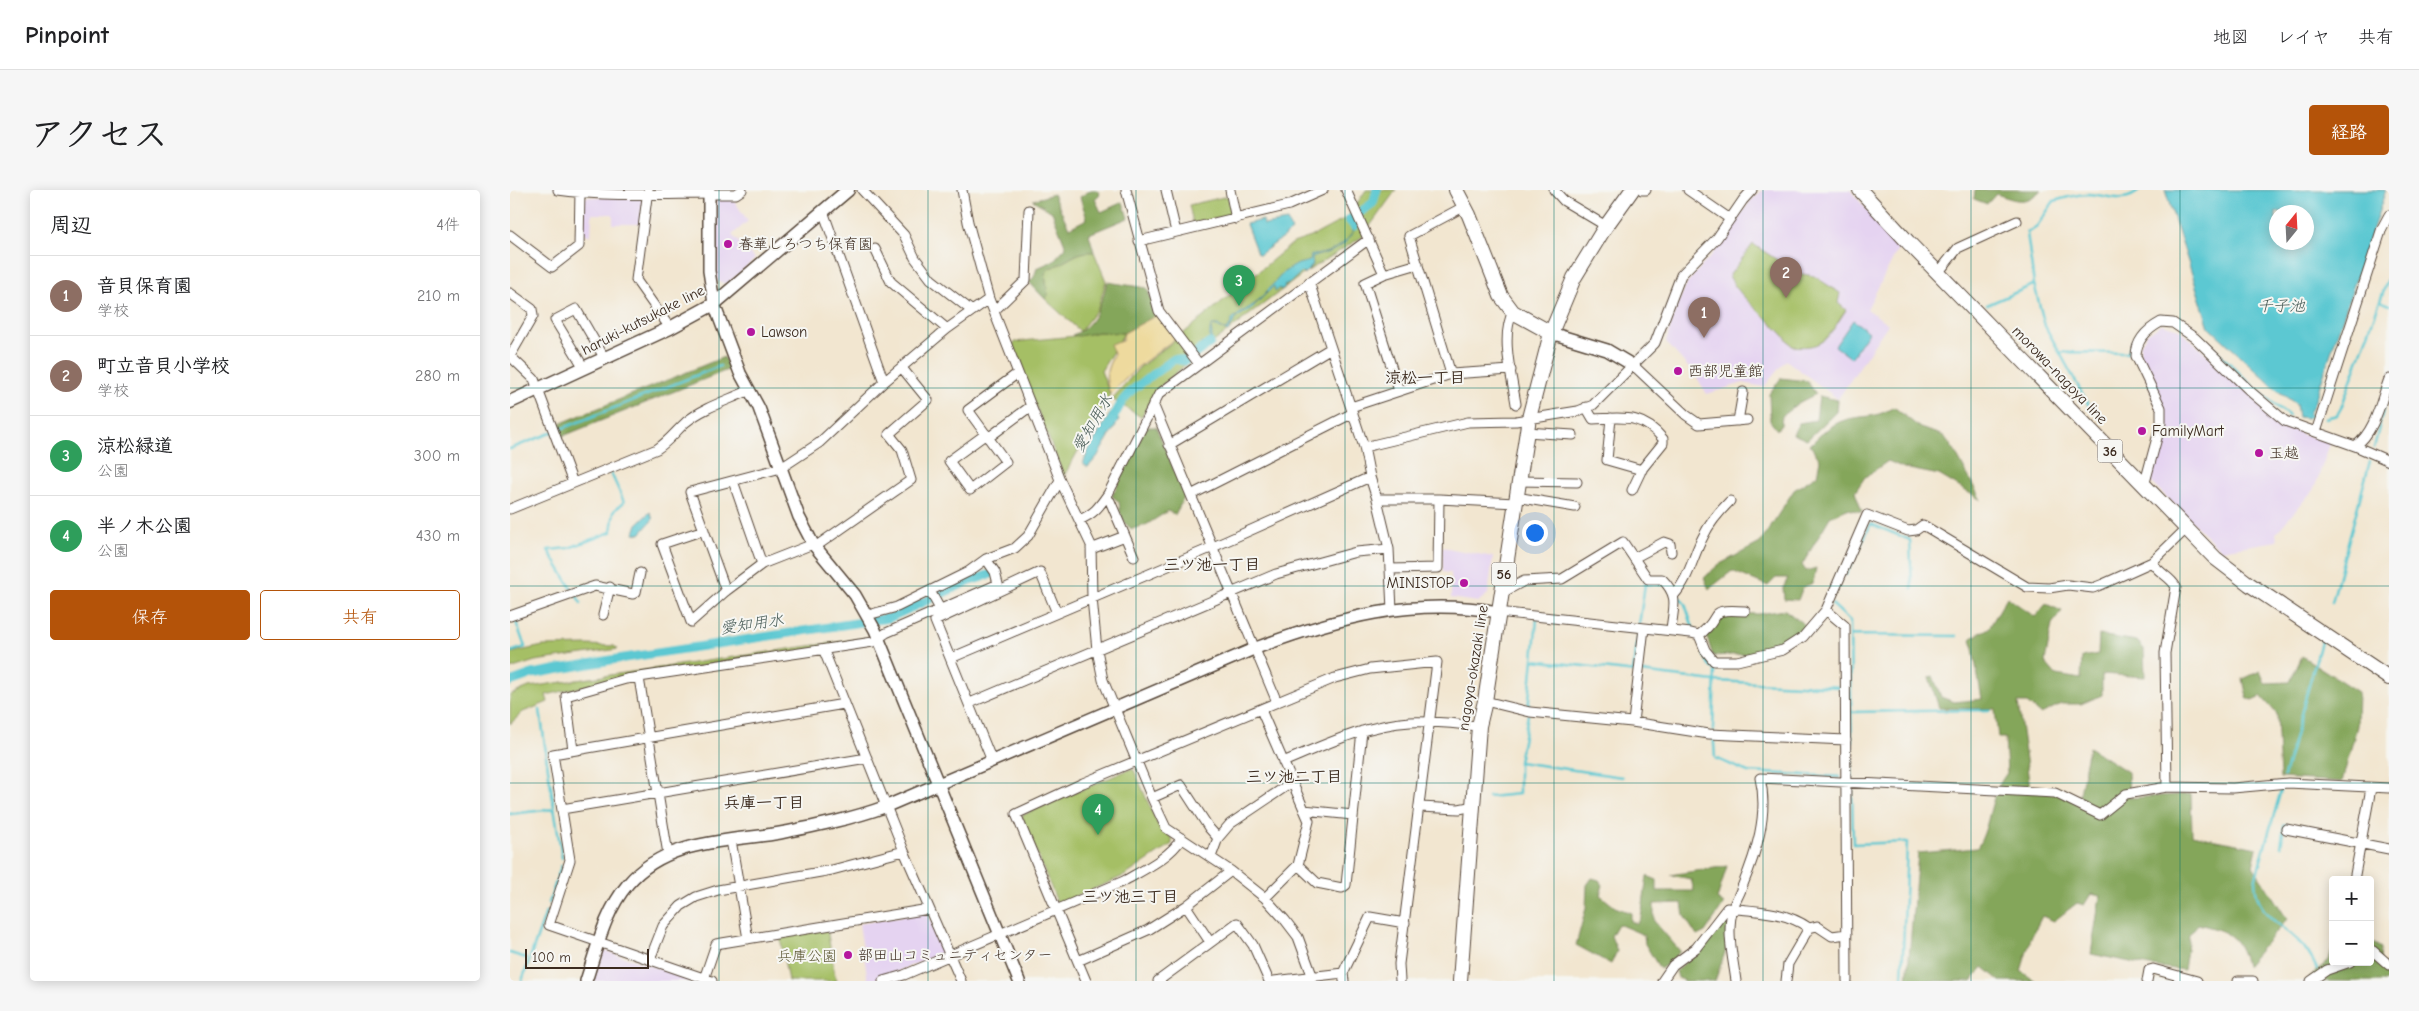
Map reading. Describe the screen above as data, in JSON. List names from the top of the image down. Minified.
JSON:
{"streets":{"main road":["haruki-kutsukake line","morowa-nagoya line","36","56","nagoya-okazaki line"]},"districts":["涼松一丁目","三ツ池一丁目","三ツ池二丁目","兵庫一丁目","三ツ池三丁目"],"water":["千子池","愛知用水"],"parks":["兵庫公園"],"places":["春華しろつち保育園","Lawson","西部児童館","FamilyMart","玉越","MINISTOP","部田山コミュニティセンター"],"scale_bar":"100 m","north":"top","page":{"header":"Pinpoint","nav":["地図","レイヤ","共有"],"title":"アクセス","buttons":["経路",["保存","共有"]],"heading":["周辺","4件"],"list":[{"mark":"1","name":"音貝保育園","note":"学校","value":"210 m"},{"mark":"2","name":"町立音貝小学校","note":"学校","value":"280 m"},{"mark":"3","name":"涼松緑道","note":"公園","value":"300 m"},{"mark":"4","name":"半ノ木公園","note":"公園","value":"430 m"}],"pins":["2","3","1","4"],"map_buttons":["+","−"],"scale":"100 m"}}
